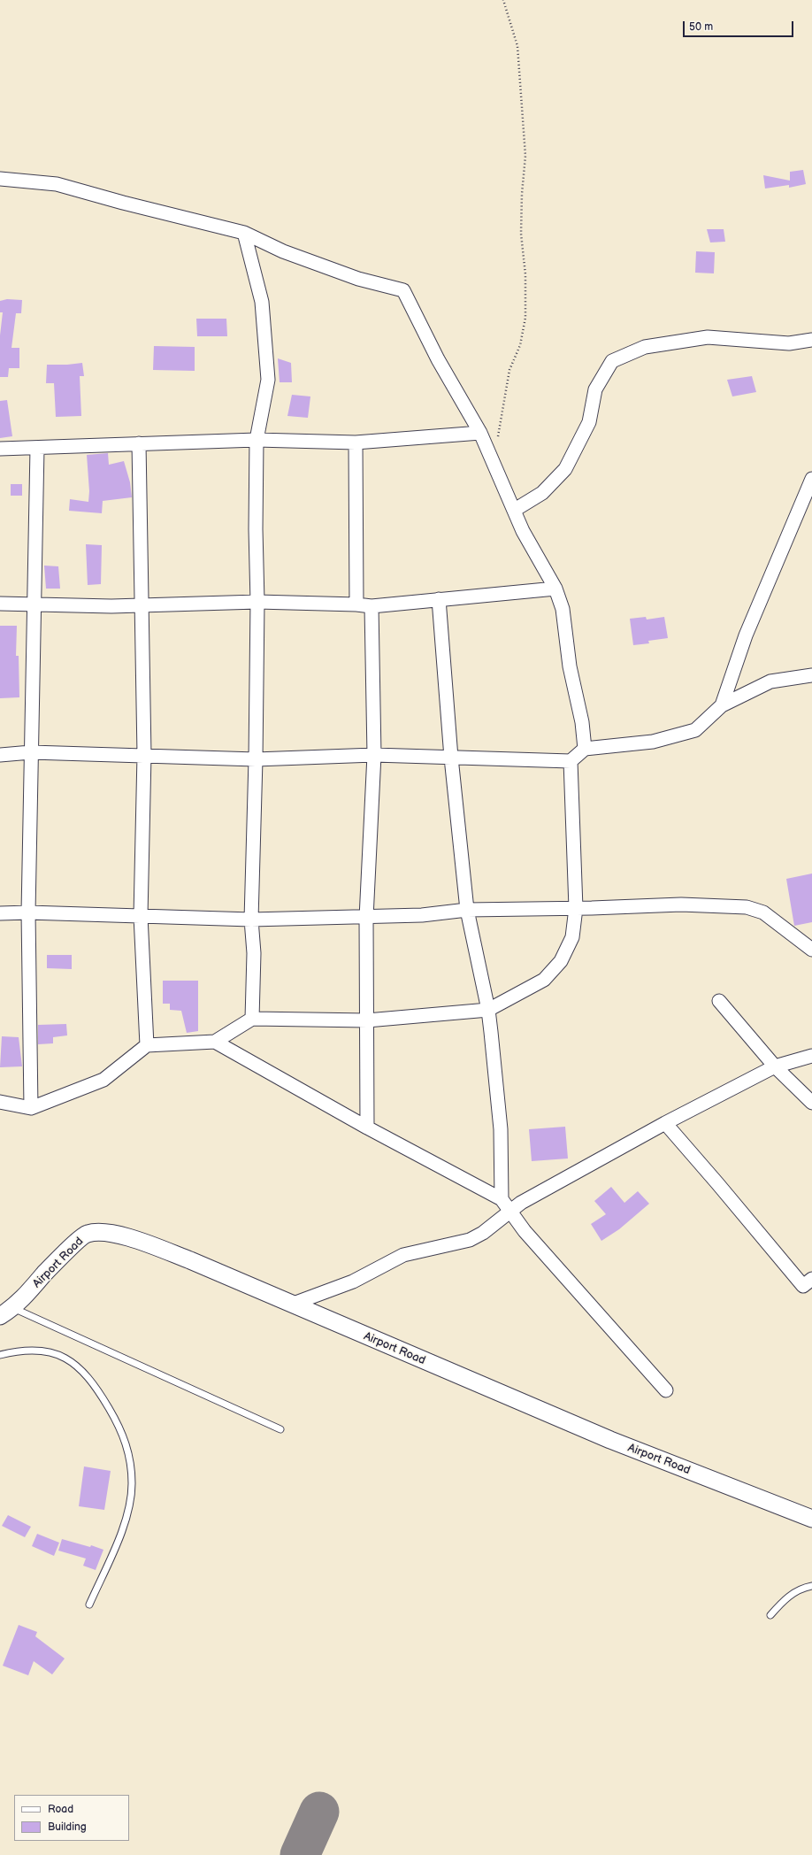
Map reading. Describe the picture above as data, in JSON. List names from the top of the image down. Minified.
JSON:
{"streets":{"street":["Airport Road"]},"legend":["Road","Building"],"scale_bar":"50 m"}
